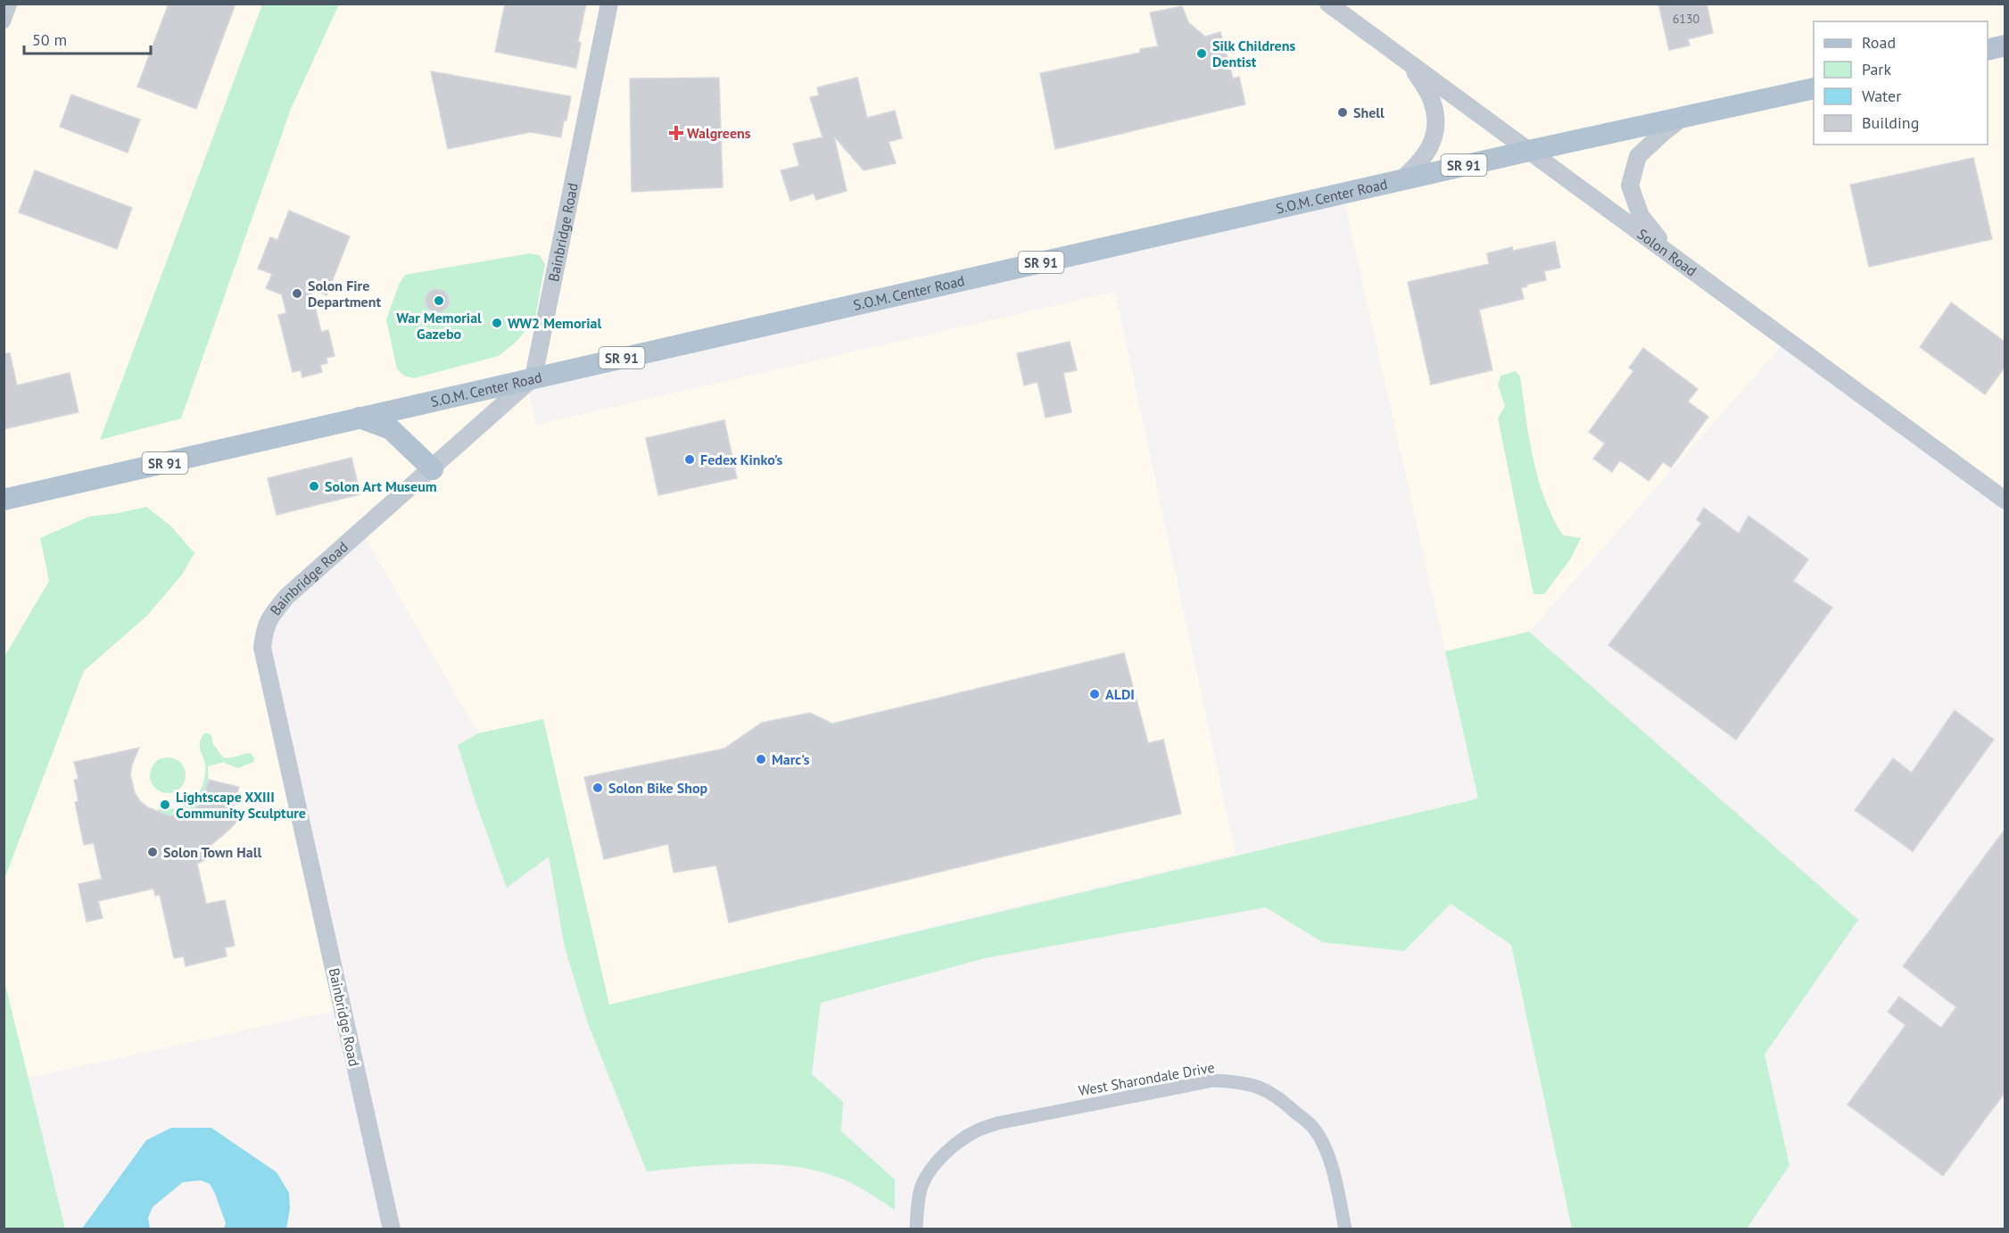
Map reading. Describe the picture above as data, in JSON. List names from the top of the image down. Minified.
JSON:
{"streets":{"main road":["SR 91","S.O.M. Center Road"],"street":["Bainbridge Road","Solon Road","West Sharondale Drive"]},"crossings":[["S.O.M. Center Road","Bainbridge Road"],["S.O.M. Center Road","Solon Road"]],"places":{"other":["Silk Childrens Dentist","Shell","Solon Fire Department","War Memorial Gazebo","WW2 Memorial","Fedex Kinko's","Solon Art Museum","ALDI","Marc's","Solon Bike Shop","Lightscape XXIII Community Sculpture","Solon Town Hall"],"health":["Walgreens"]},"house_numbers":["6130"],"legend":["Road","Park","Water","Building"],"scale_bar":"50 m"}
